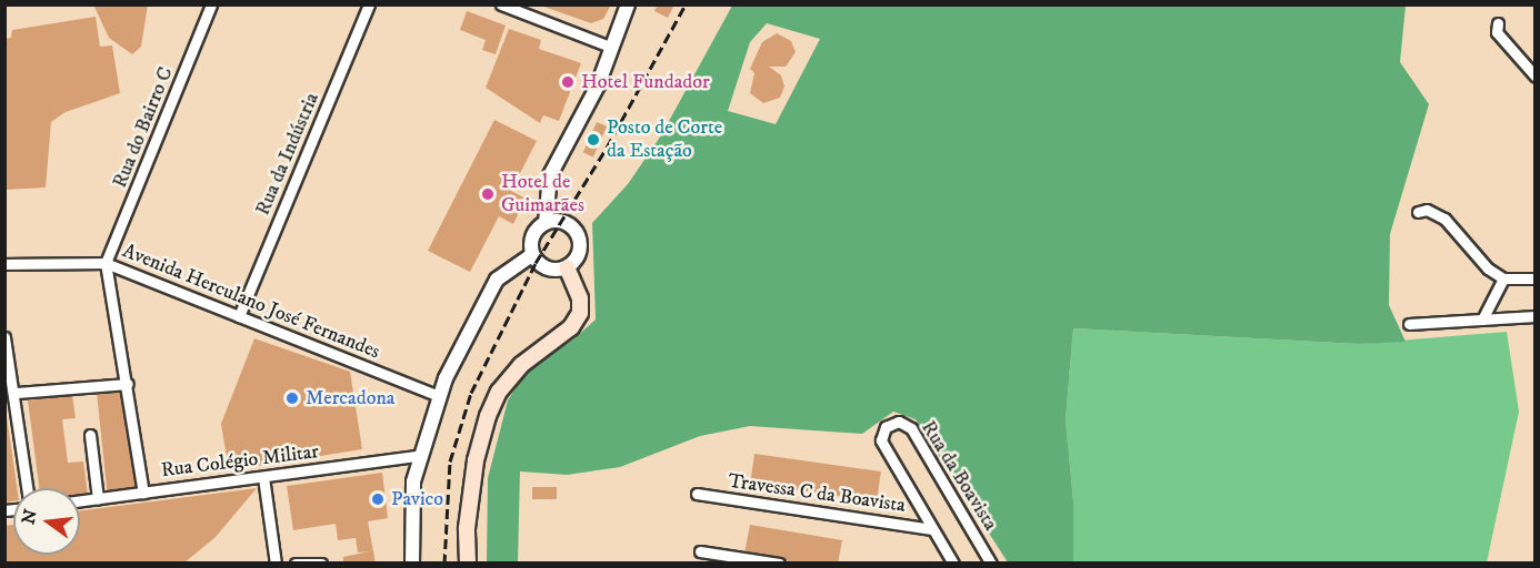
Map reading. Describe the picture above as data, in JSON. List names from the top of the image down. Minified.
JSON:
{"streets":{"street":["Rua do Bairro C","Rua da Indústria","Avenida Herculano José Fernandes","Rua Colégio Militar","Rua da Boavista","Travessa C da Boavista"]},"crossings":[["Rua do Bairro C","Avenida Herculano José Fernandes"],["Rua da Indústria","Avenida Herculano José Fernandes"],["Rua da Boavista","Travessa C da Boavista"]],"places":["Hotel Fundador","Posto de Corte da Estação","Hotel de Guimarães","Mercadona","Pavico"],"north":"left"}
